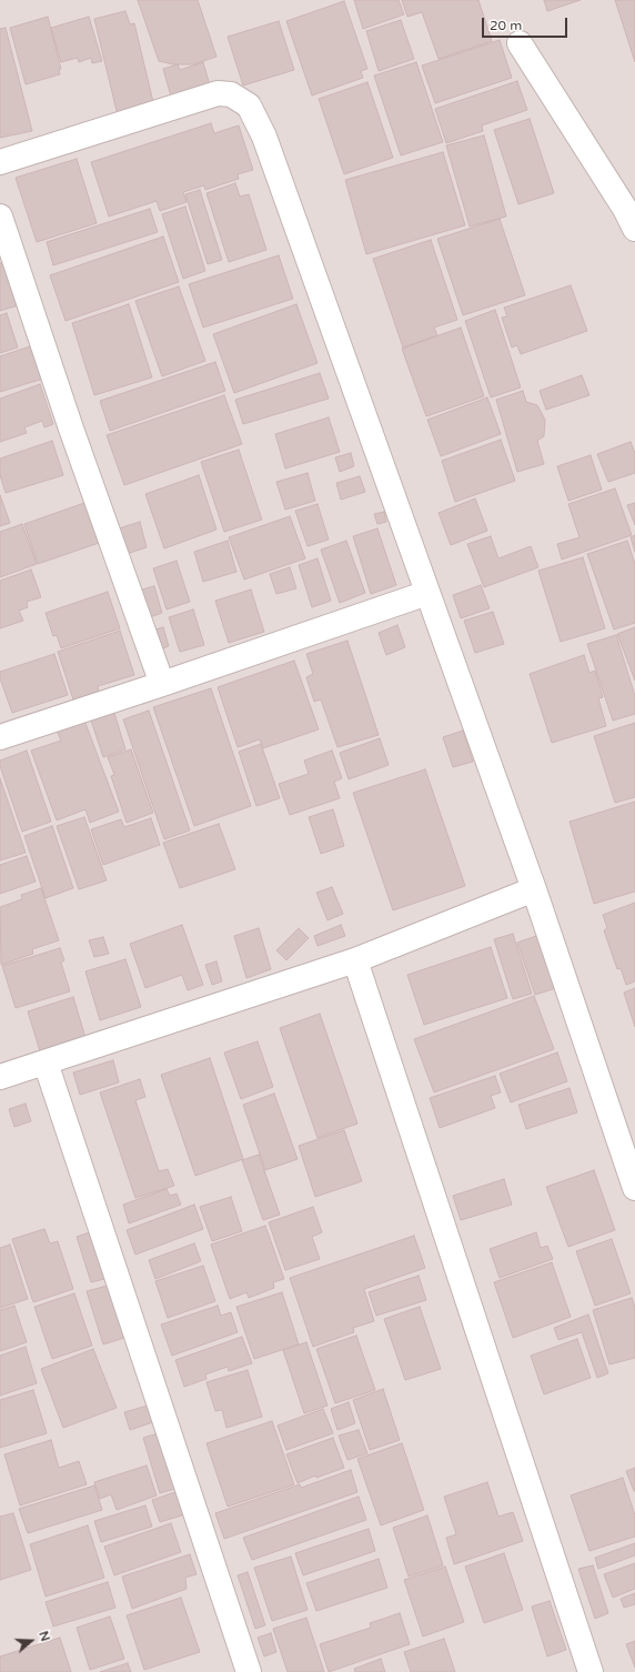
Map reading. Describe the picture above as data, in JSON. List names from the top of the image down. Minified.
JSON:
{"scale_bar":"20 m","north":"right"}
